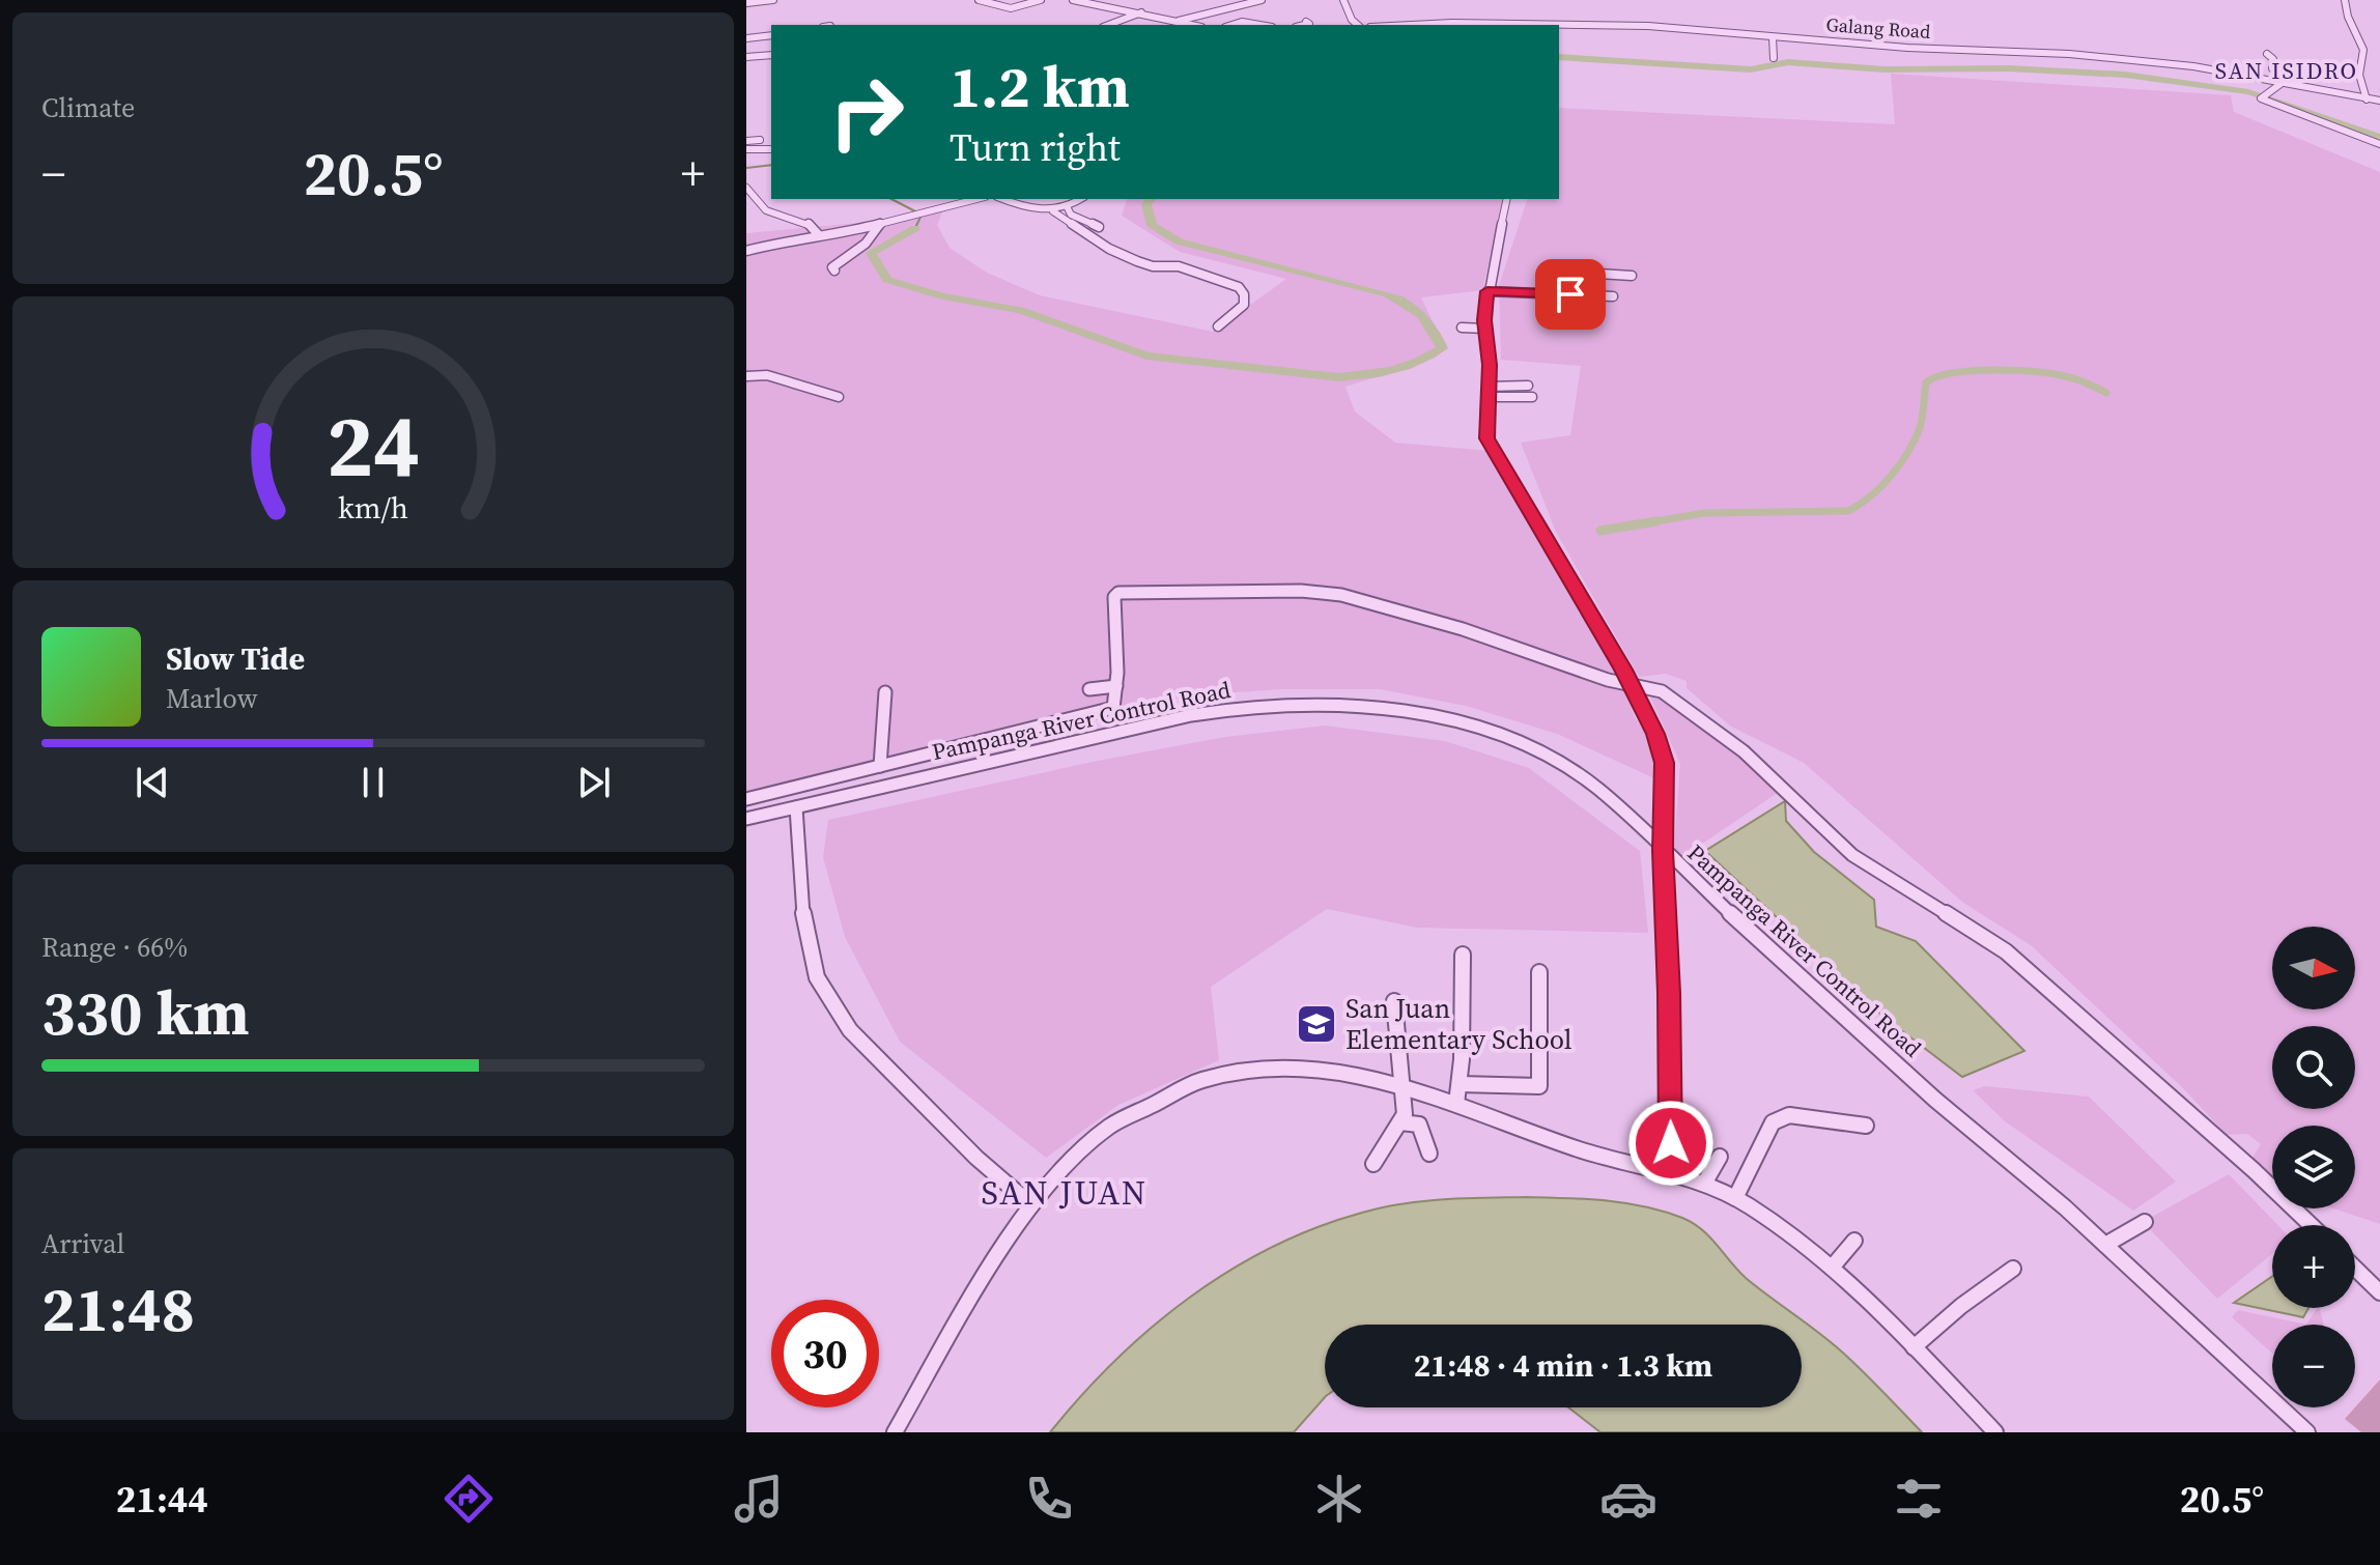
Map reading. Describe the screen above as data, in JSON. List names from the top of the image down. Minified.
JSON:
{"streets":{"street":["Galang Road","Pampanga River Control Road"]},"districts":["SAN ISIDRO","SAN JUAN"],"places":{"school or university":["San Juan Elementary School"]},"north":"right","page":{"tile":["Climate",["Range · 66%","330 km"],["Arrival","21:48"]],"turn":["1.2 km","Turn right"],"heat":["−","20.5°","+"],"song":["Slow Tide","Marlow"],"map_buttons":["+","−"],"limit":"30","trip":"21:48 · 4 min · 1.3 km","tabs":["21:44","20.5°"],"gauge":["24","km/h"]}}
